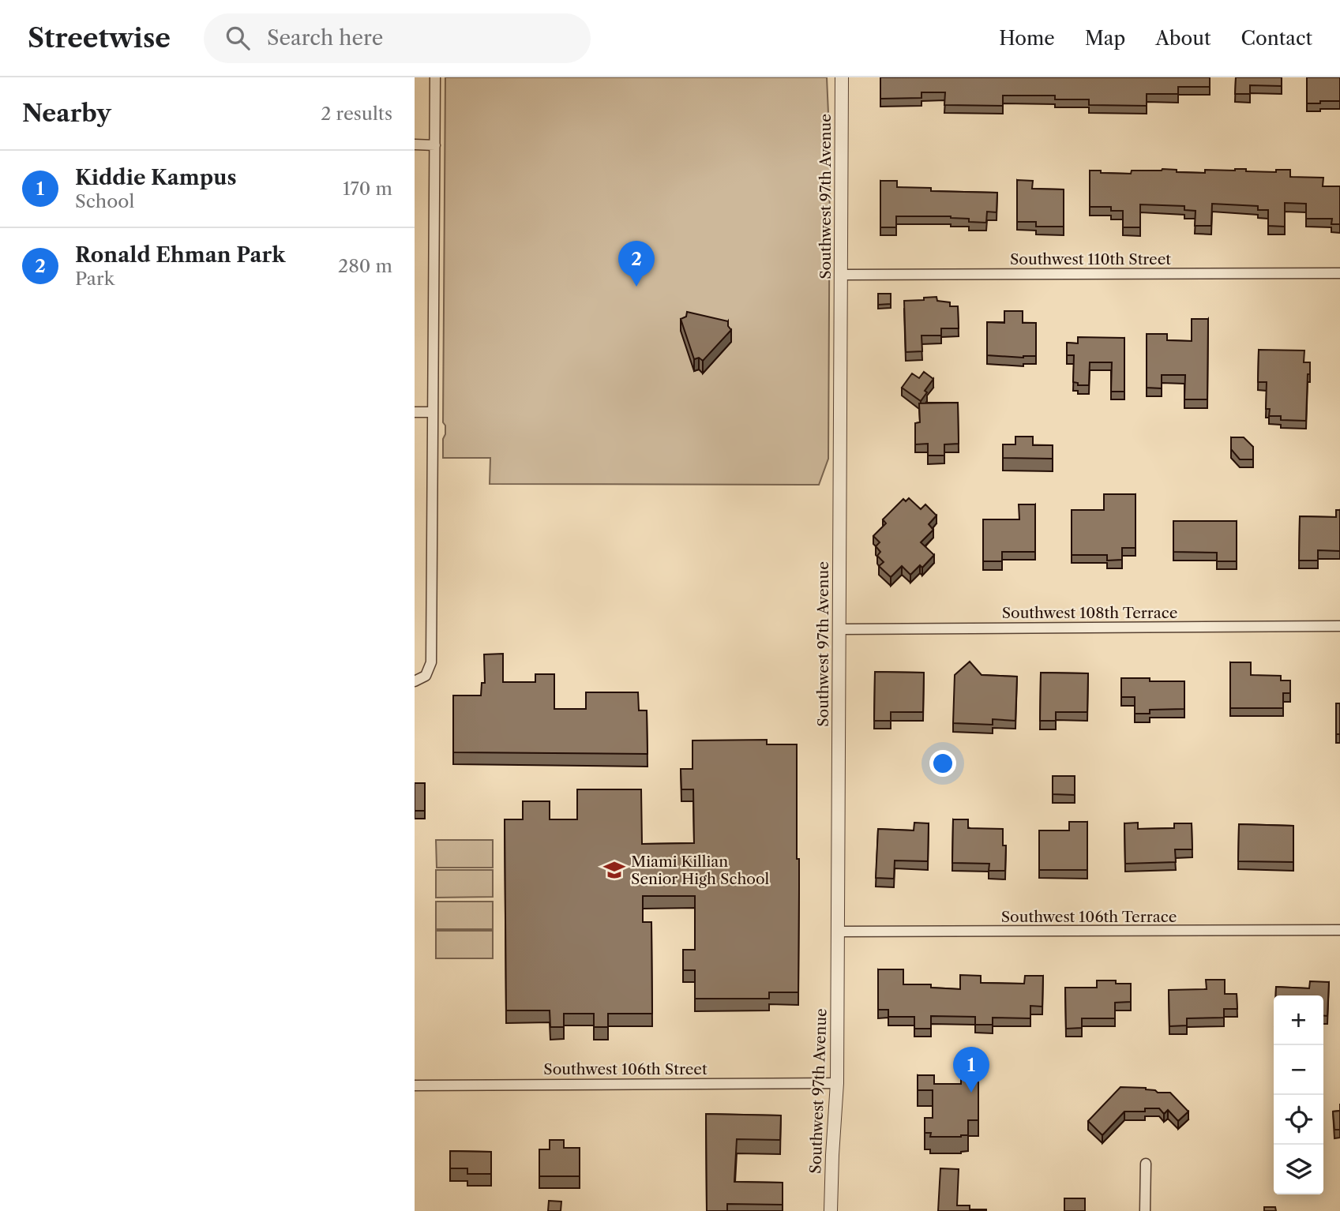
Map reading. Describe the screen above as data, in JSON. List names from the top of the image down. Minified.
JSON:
{"streets":{"street":["Southwest 97th Avenue","Southwest 110th Street","Southwest 108th Terrace","Southwest 106th Terrace","Southwest 106th Street"]},"crossings":[["Southwest 97th Avenue","Southwest 110th Street"],["Southwest 97th Avenue","Southwest 108th Terrace"],["Southwest 97th Avenue","Southwest 106th Terrace"],["Southwest 97th Avenue","Southwest 106th Street"]],"places":{"school or university":["Miami Killian Senior High School"]},"page":{"header":"Streetwise","search":"Search here","nav":["Home","Map","About","Contact"],"heading":["Nearby","2 results"],"list":[{"mark":"1","name":"Kiddie Kampus","note":"School","value":"170 m"},{"mark":"2","name":"Ronald Ehman Park","note":"Park","value":"280 m"}],"pins":["2","1"],"map_buttons":["+","−"]}}
